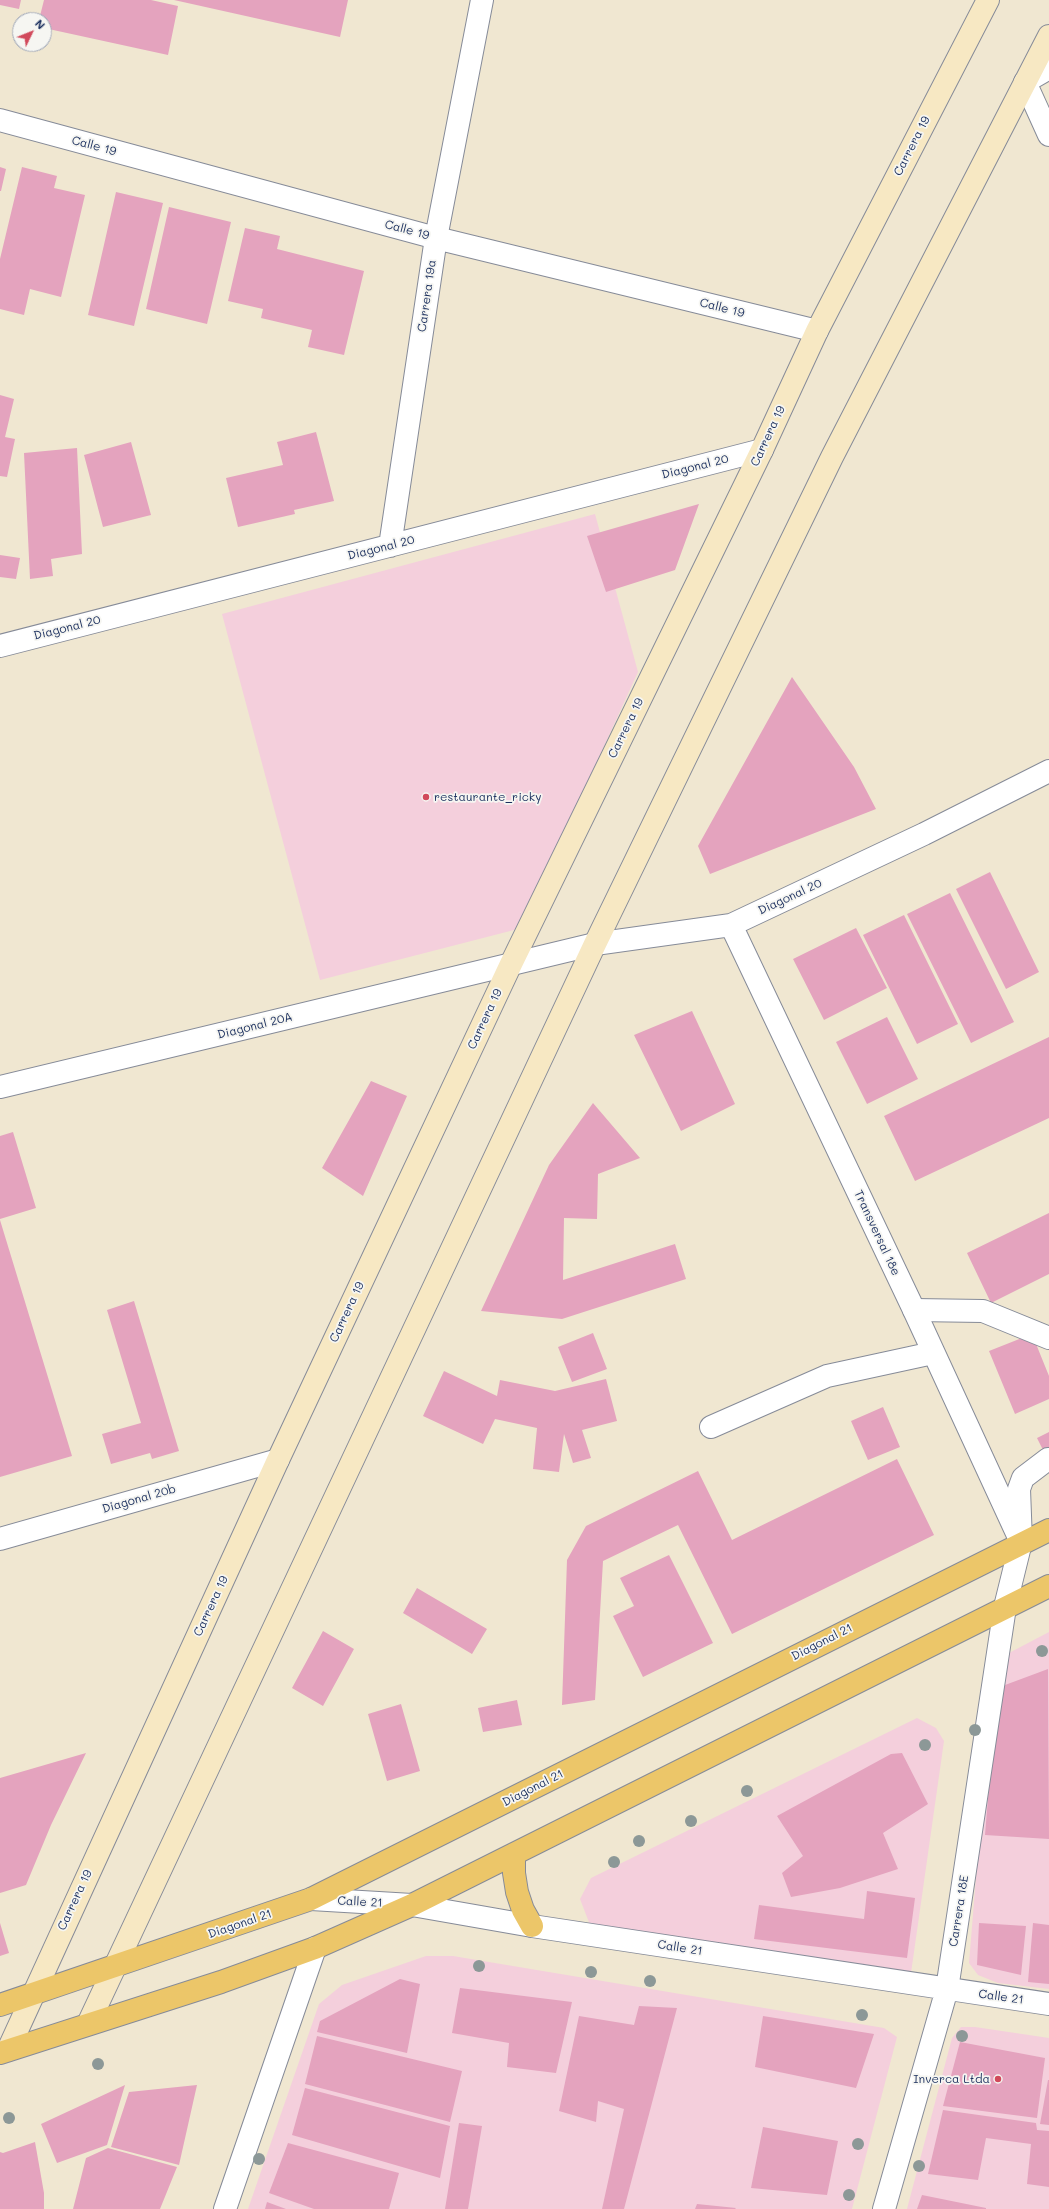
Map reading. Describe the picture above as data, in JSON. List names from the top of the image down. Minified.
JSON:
{"streets":{"highway":["Diagonal 21"],"street":["Calle 19","Carrera 19","Carrera 19a","Diagonal 20","Diagonal 20A","Transversal 18e","Diagonal 20b","Calle 21","Carrera 18E"]},"crossings":[["Calle 19","Carrera 19"],["Calle 19","Carrera 19a"],["Carrera 19","Diagonal 20"],["Carrera 19","Diagonal 20A"],["Carrera 19","Diagonal 20b"],["Carrera 19","Diagonal 21"],["Carrera 19a","Diagonal 20"],["Diagonal 20","Diagonal 20A"],["Diagonal 20","Transversal 18e"],["Transversal 18e","Diagonal 21"],["Transversal 18e","Carrera 18E"],["Diagonal 21","Calle 21"],["Diagonal 21","Carrera 18E"],["Calle 21","Carrera 18E"]],"places":["restaurante_ricky","Inverca Ltda"],"north":"top right"}
